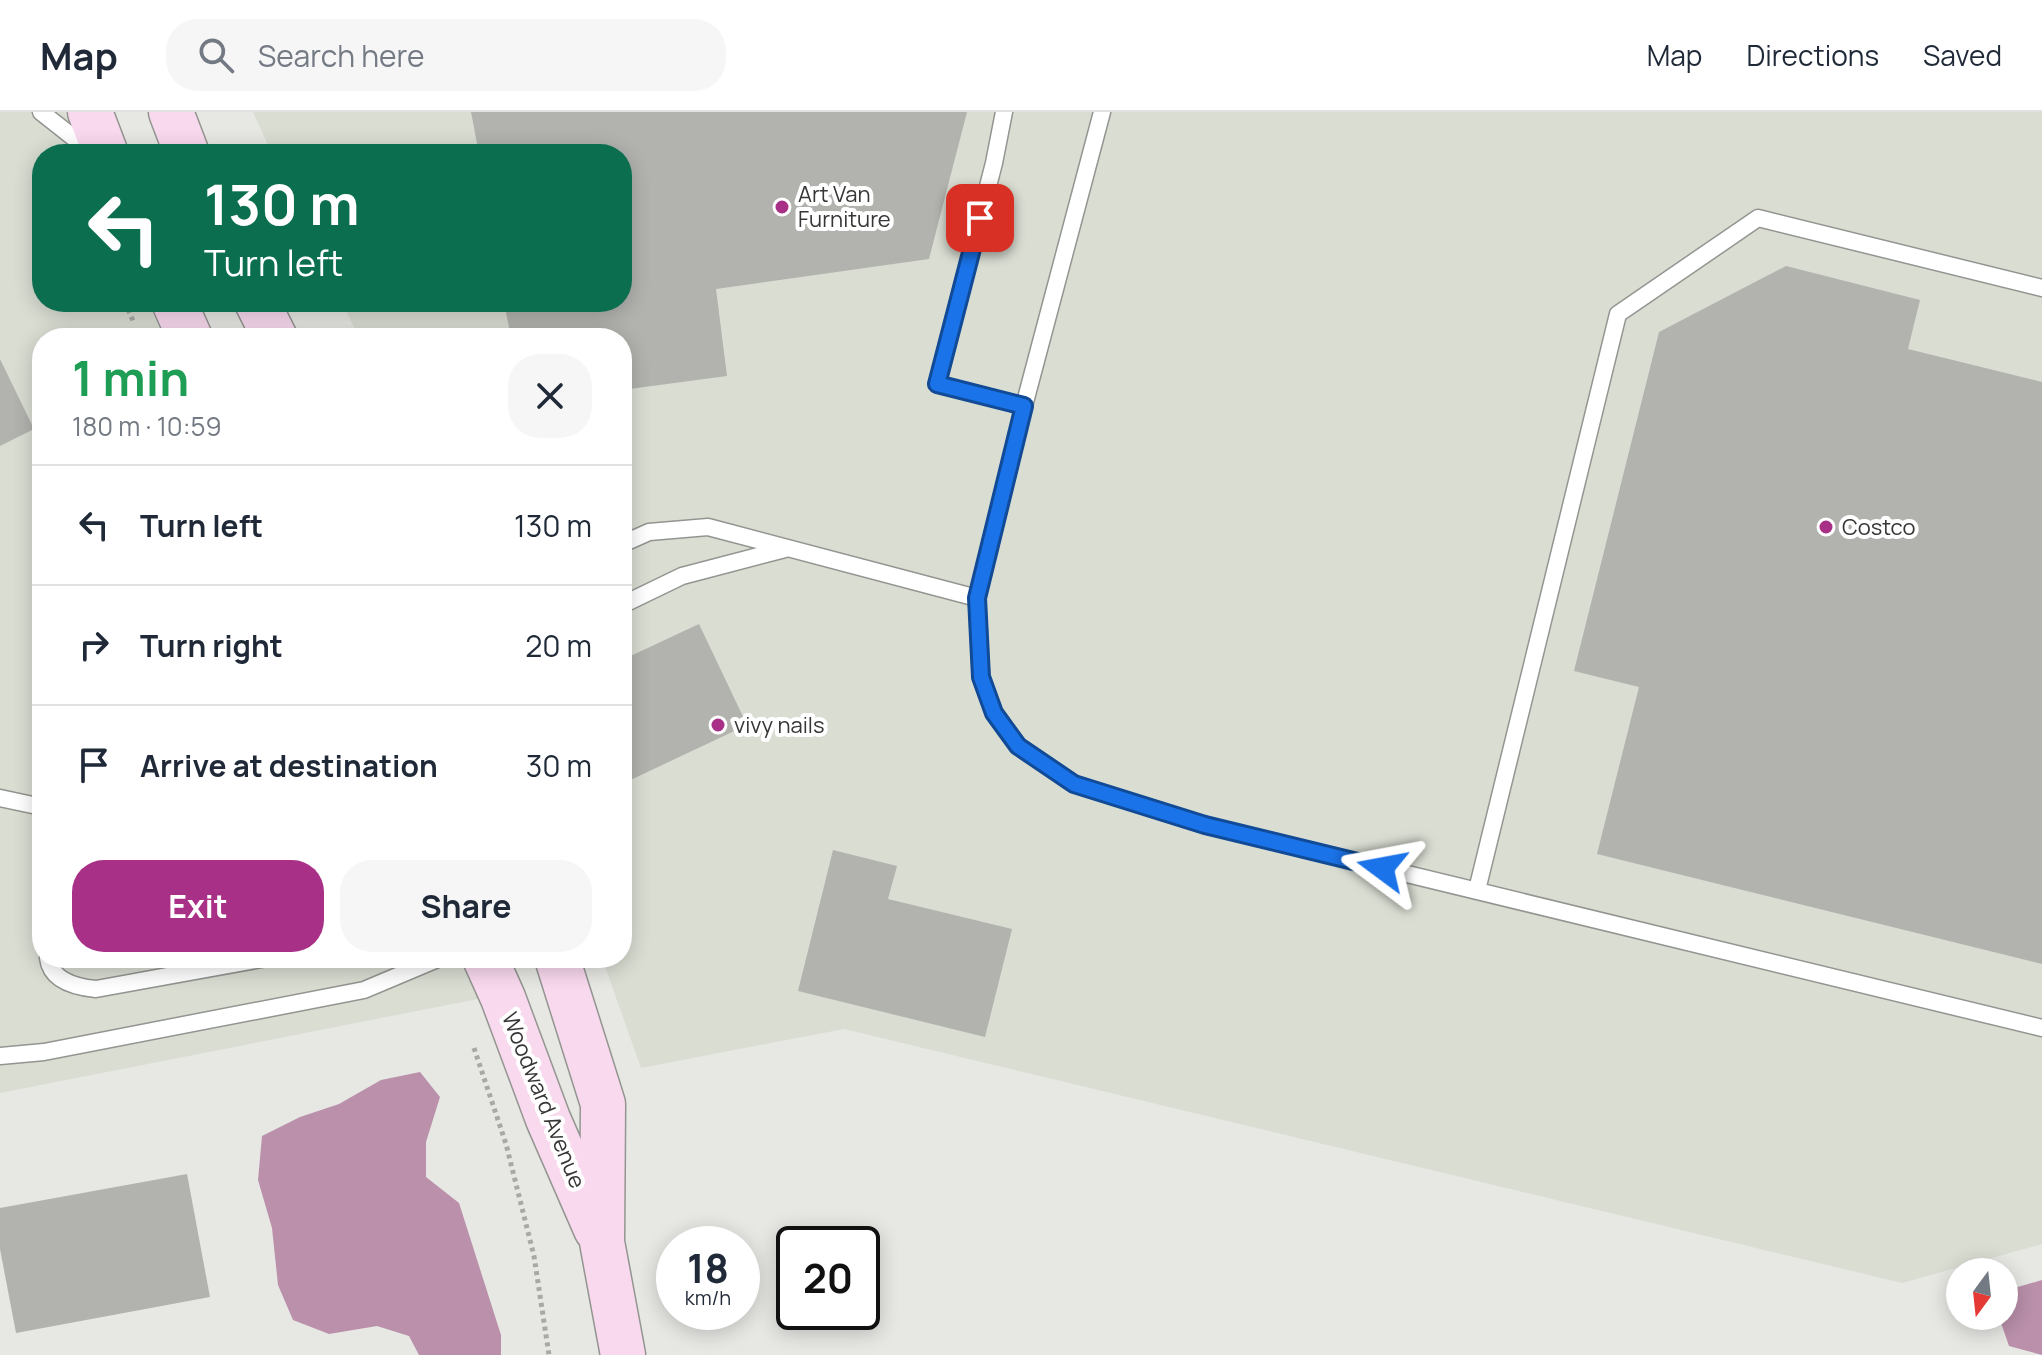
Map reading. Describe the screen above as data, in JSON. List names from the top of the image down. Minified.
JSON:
{"streets":{"main road":["Woodward Avenue"]},"places":["Art Van Furniture","Costco","vivy nails"],"north":"bottom","page":{"header":"Map","search":"Search here","nav":["Map","Directions","Saved"],"turn":["130 m","Turn left"],"heading":["1 min","180 m · 10:59"],"list":[{"name":"Turn left","value":"130 m"},{"name":"Turn right","value":"20 m"},{"name":"Arrive at destination","value":"30 m"}],"buttons":["Exit","Share"],"speed":"18 km/h","limit":"20"}}
